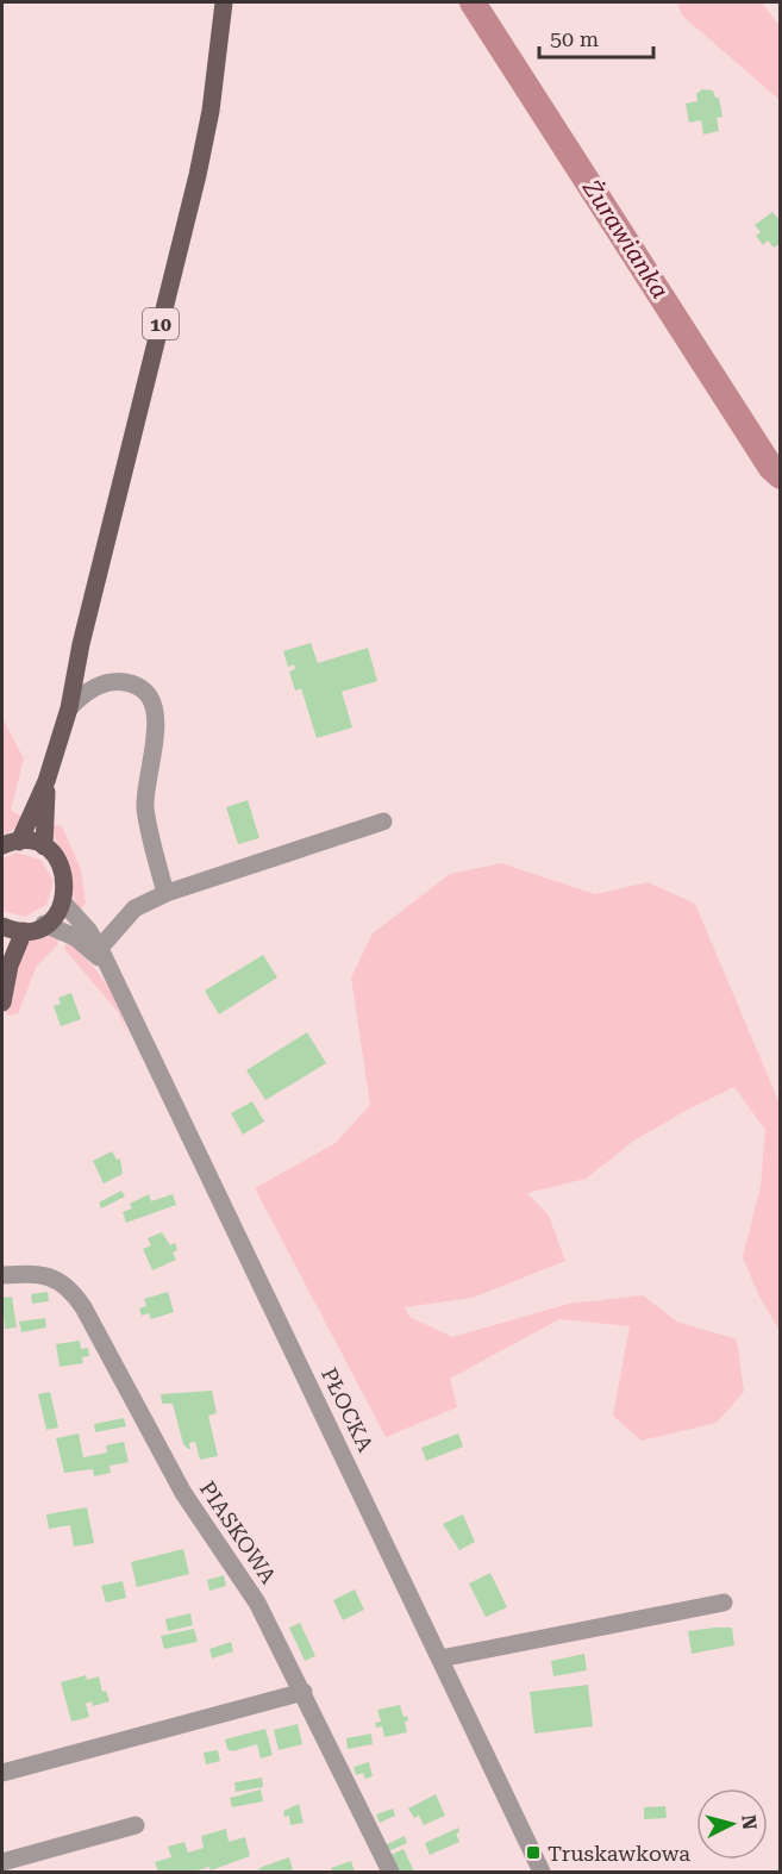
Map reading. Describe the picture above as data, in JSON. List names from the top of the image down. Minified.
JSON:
{"streets":{"main road":["10"],"street":["PŁOCKA","PIASKOWA"]},"water":["Żurawianka"],"places":{"transit":["Truskawkowa"]},"scale_bar":"50 m","north":"right"}
